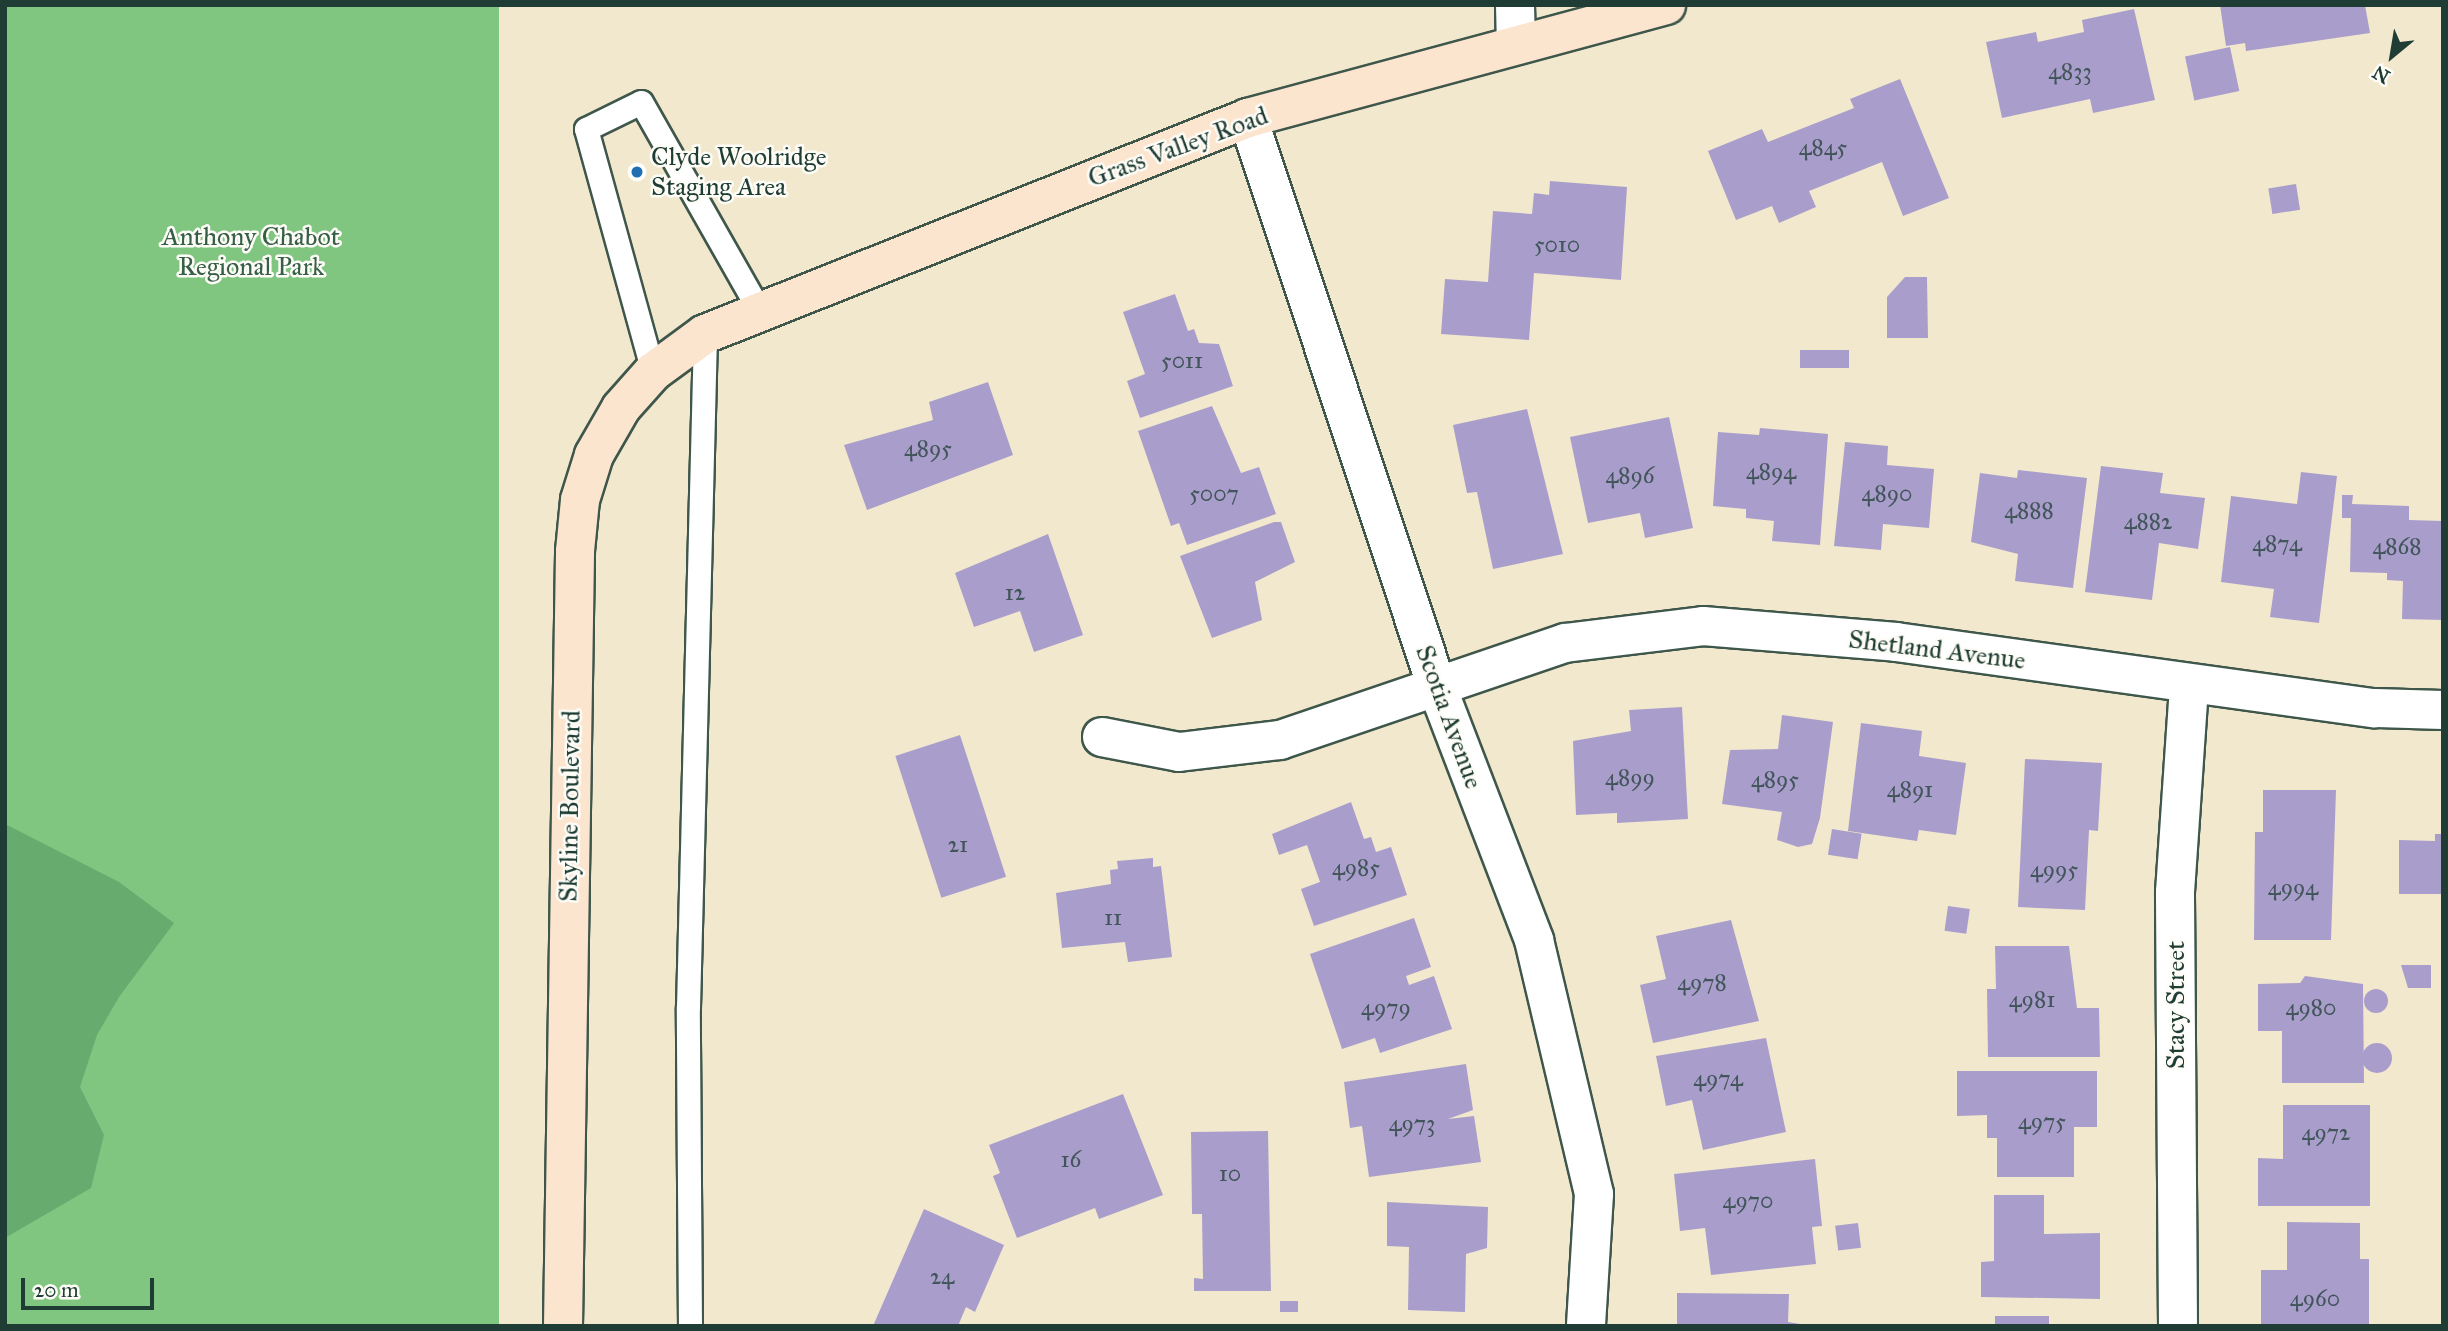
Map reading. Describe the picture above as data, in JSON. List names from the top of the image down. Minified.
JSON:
{"streets":{"main road":["Grass Valley Road","Skyline Boulevard"],"street":["Shetland Avenue","Scotia Avenue","Stacy Street"]},"crossings":[["Grass Valley Road","Scotia Avenue"],["Grass Valley Road","Skyline Boulevard"],["Shetland Avenue","Scotia Avenue"],["Shetland Avenue","Stacy Street"]],"parks":["Anthony Chabot Regional Park"],"places":["Clyde Woolridge Staging Area"],"house_numbers":["4833","4845","5010","5011","4895","4894","4896","5007","4890","4888","4882","4874","4868","12","4899","4895","4891","21","4985","4995","4994","11","4978","4981","4979","4980","4974","4975","4973","4972","16","10","4970","24","4960"],"scale_bar":"20 m","north":"bottom left"}
